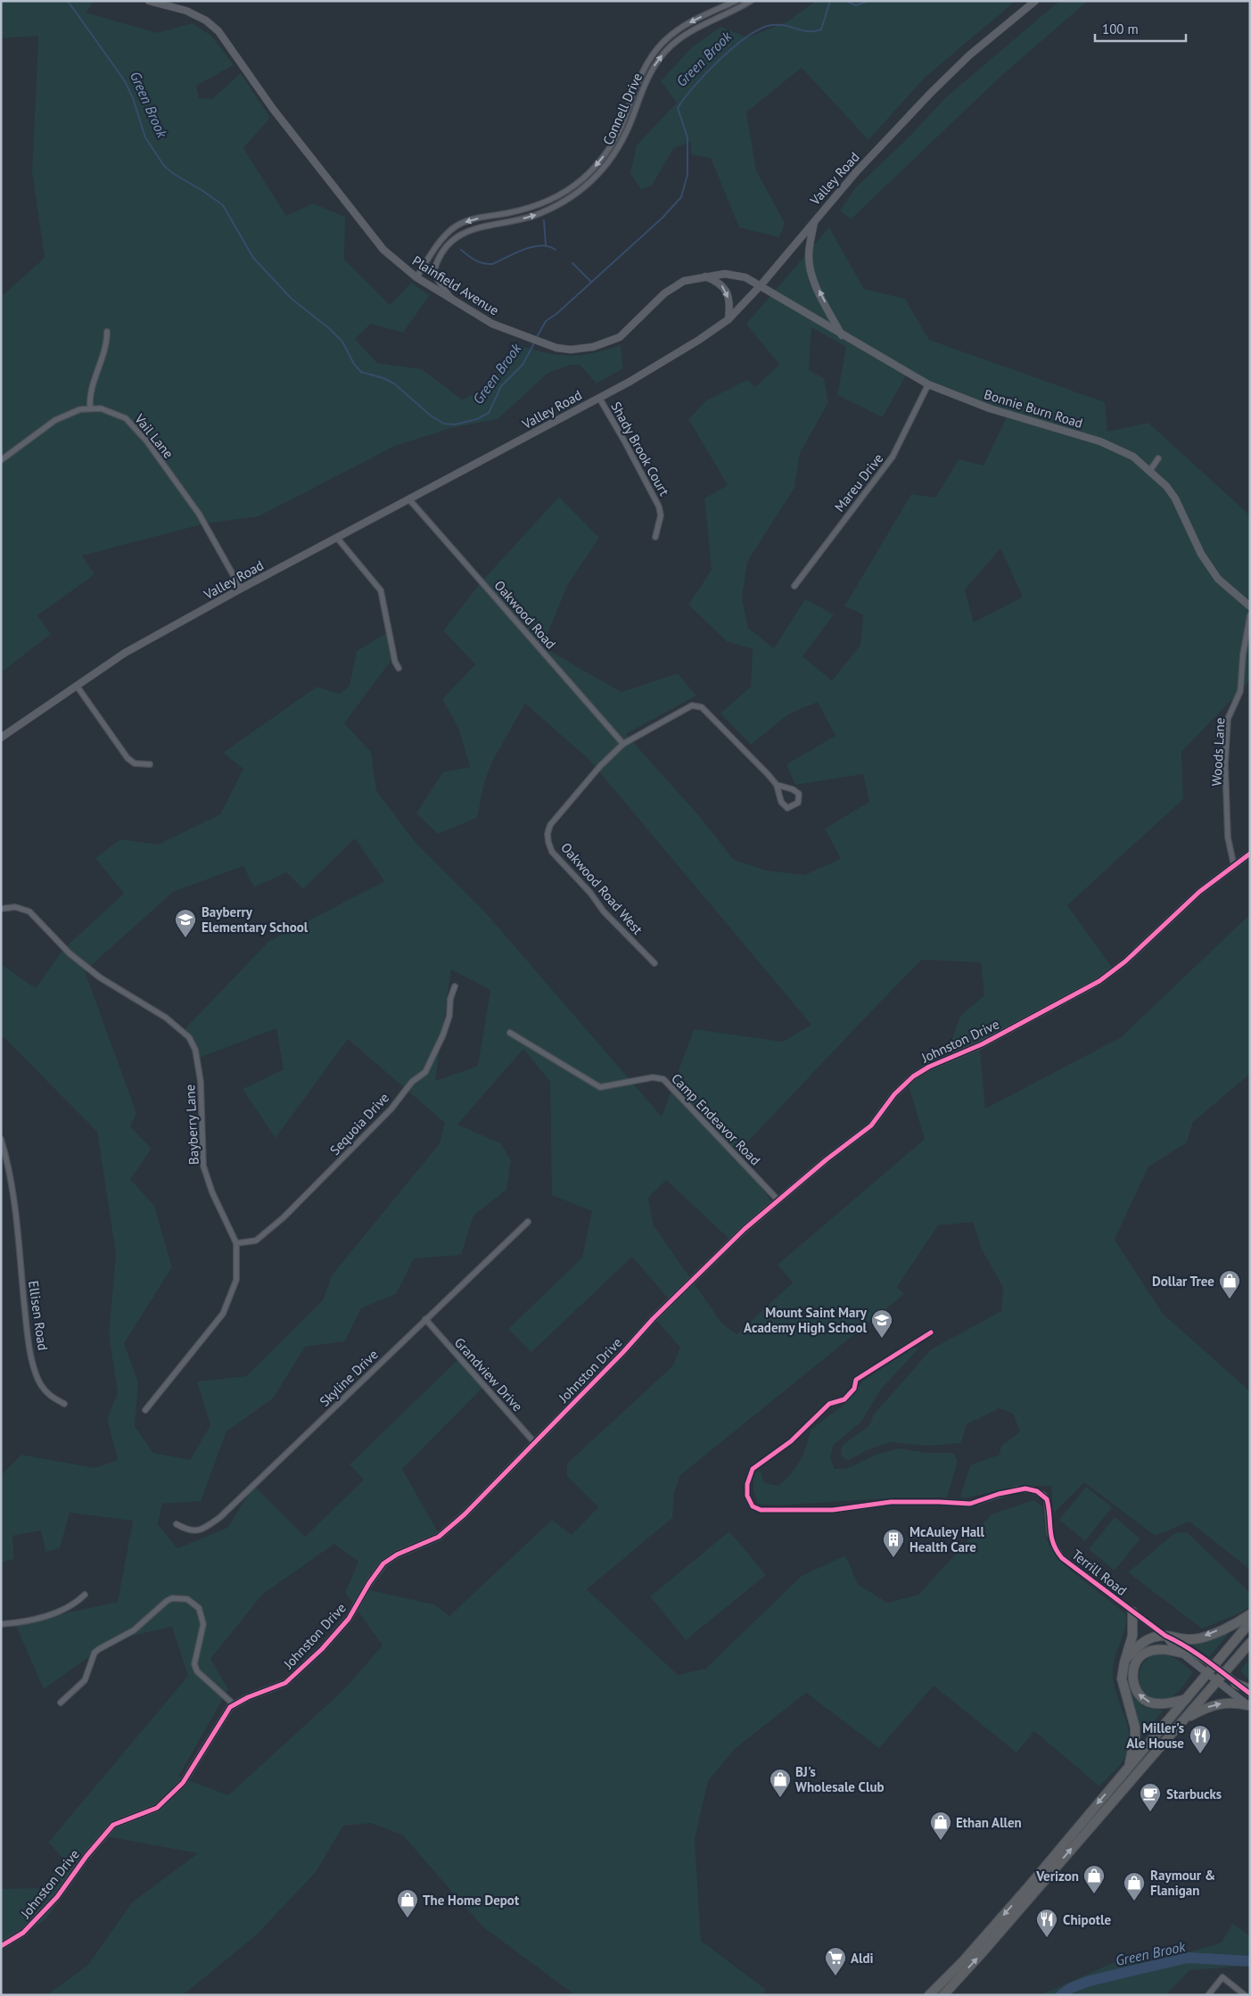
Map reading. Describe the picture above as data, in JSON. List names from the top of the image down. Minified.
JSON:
{"streets":{"main road":["Valley Road","Plainfield Avenue","Bonnie Burn Road","Johnston Drive","Terrill Road"],"street":["Connell Drive","Vail Lane","Shady Brook Court","Mareu Drive","Oakwood Road","Woods Lane","Oakwood Road West","Camp Endeavor Road","Sequoia Drive","Bayberry Lane","Ellisen Road","Grandview Drive","Skyline Drive"]},"crossings":[["Connell Drive","Plainfield Avenue"],["Valley Road","Plainfield Avenue"],["Valley Road","Bonnie Burn Road"],["Valley Road","Vail Lane"],["Valley Road","Shady Brook Court"],["Valley Road","Oakwood Road"],["Plainfield Avenue","Bonnie Burn Road"],["Bonnie Burn Road","Mareu Drive"],["Oakwood Road","Oakwood Road West"],["Woods Lane","Johnston Drive"],["Johnston Drive","Camp Endeavor Road"],["Johnston Drive","Grandview Drive"],["Sequoia Drive","Bayberry Lane"],["Grandview Drive","Skyline Drive"]],"water":["Green Brook"],"places":{"school or university":["Bayberry Elementary School","Mount Saint Mary Academy High School"],"shop":["Dollar Tree","BJ's Wholesale Club","Ethan Allen","Verizon","Raymour & Flanigan","The Home Depot"],"building":["McAuley Hall Health Care"],"restaurant":["Miller's Ale House","Chipotle"],"cafe":["Starbucks"],"supermarket":["Aldi"]},"scale_bar":"100 m"}
